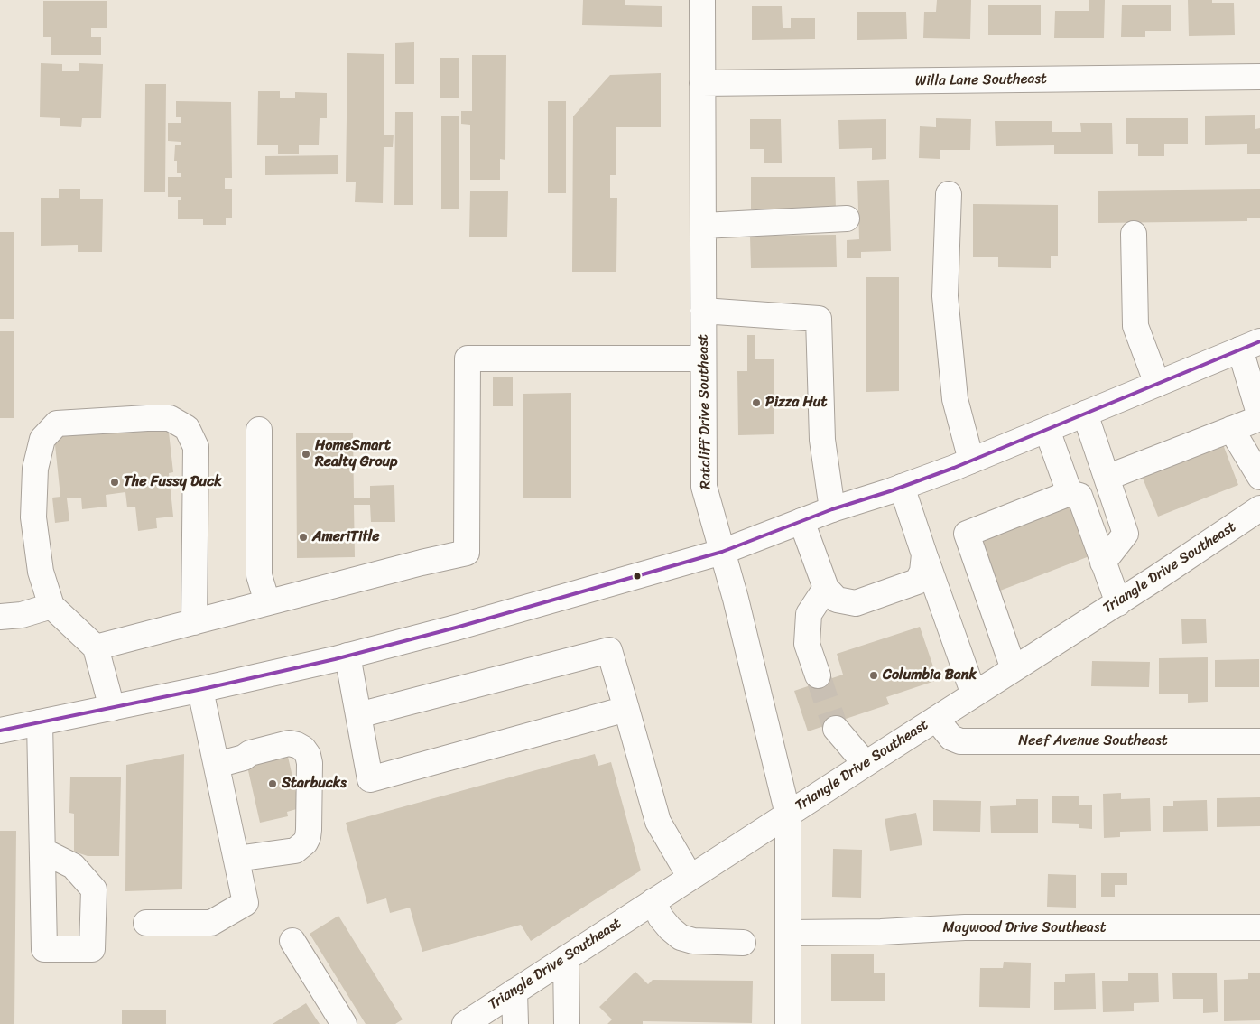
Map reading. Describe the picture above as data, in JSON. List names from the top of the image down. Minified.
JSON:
{"streets":{"street":["Willa Lane Southeast","Ratcliff Drive Southeast","Triangle Drive Southeast","Neef Avenue Southeast","Maywood Drive Southeast"]},"crossings":[["Willa Lane Southeast","Ratcliff Drive Southeast"],["Ratcliff Drive Southeast","Triangle Drive Southeast"],["Ratcliff Drive Southeast","Maywood Drive Southeast"],["Triangle Drive Southeast","Neef Avenue Southeast"]],"places":["Pizza Hut","HomeSmart Realty Group","The Fussy Duck","AmeriTitle","Columbia Bank","Starbucks"]}
